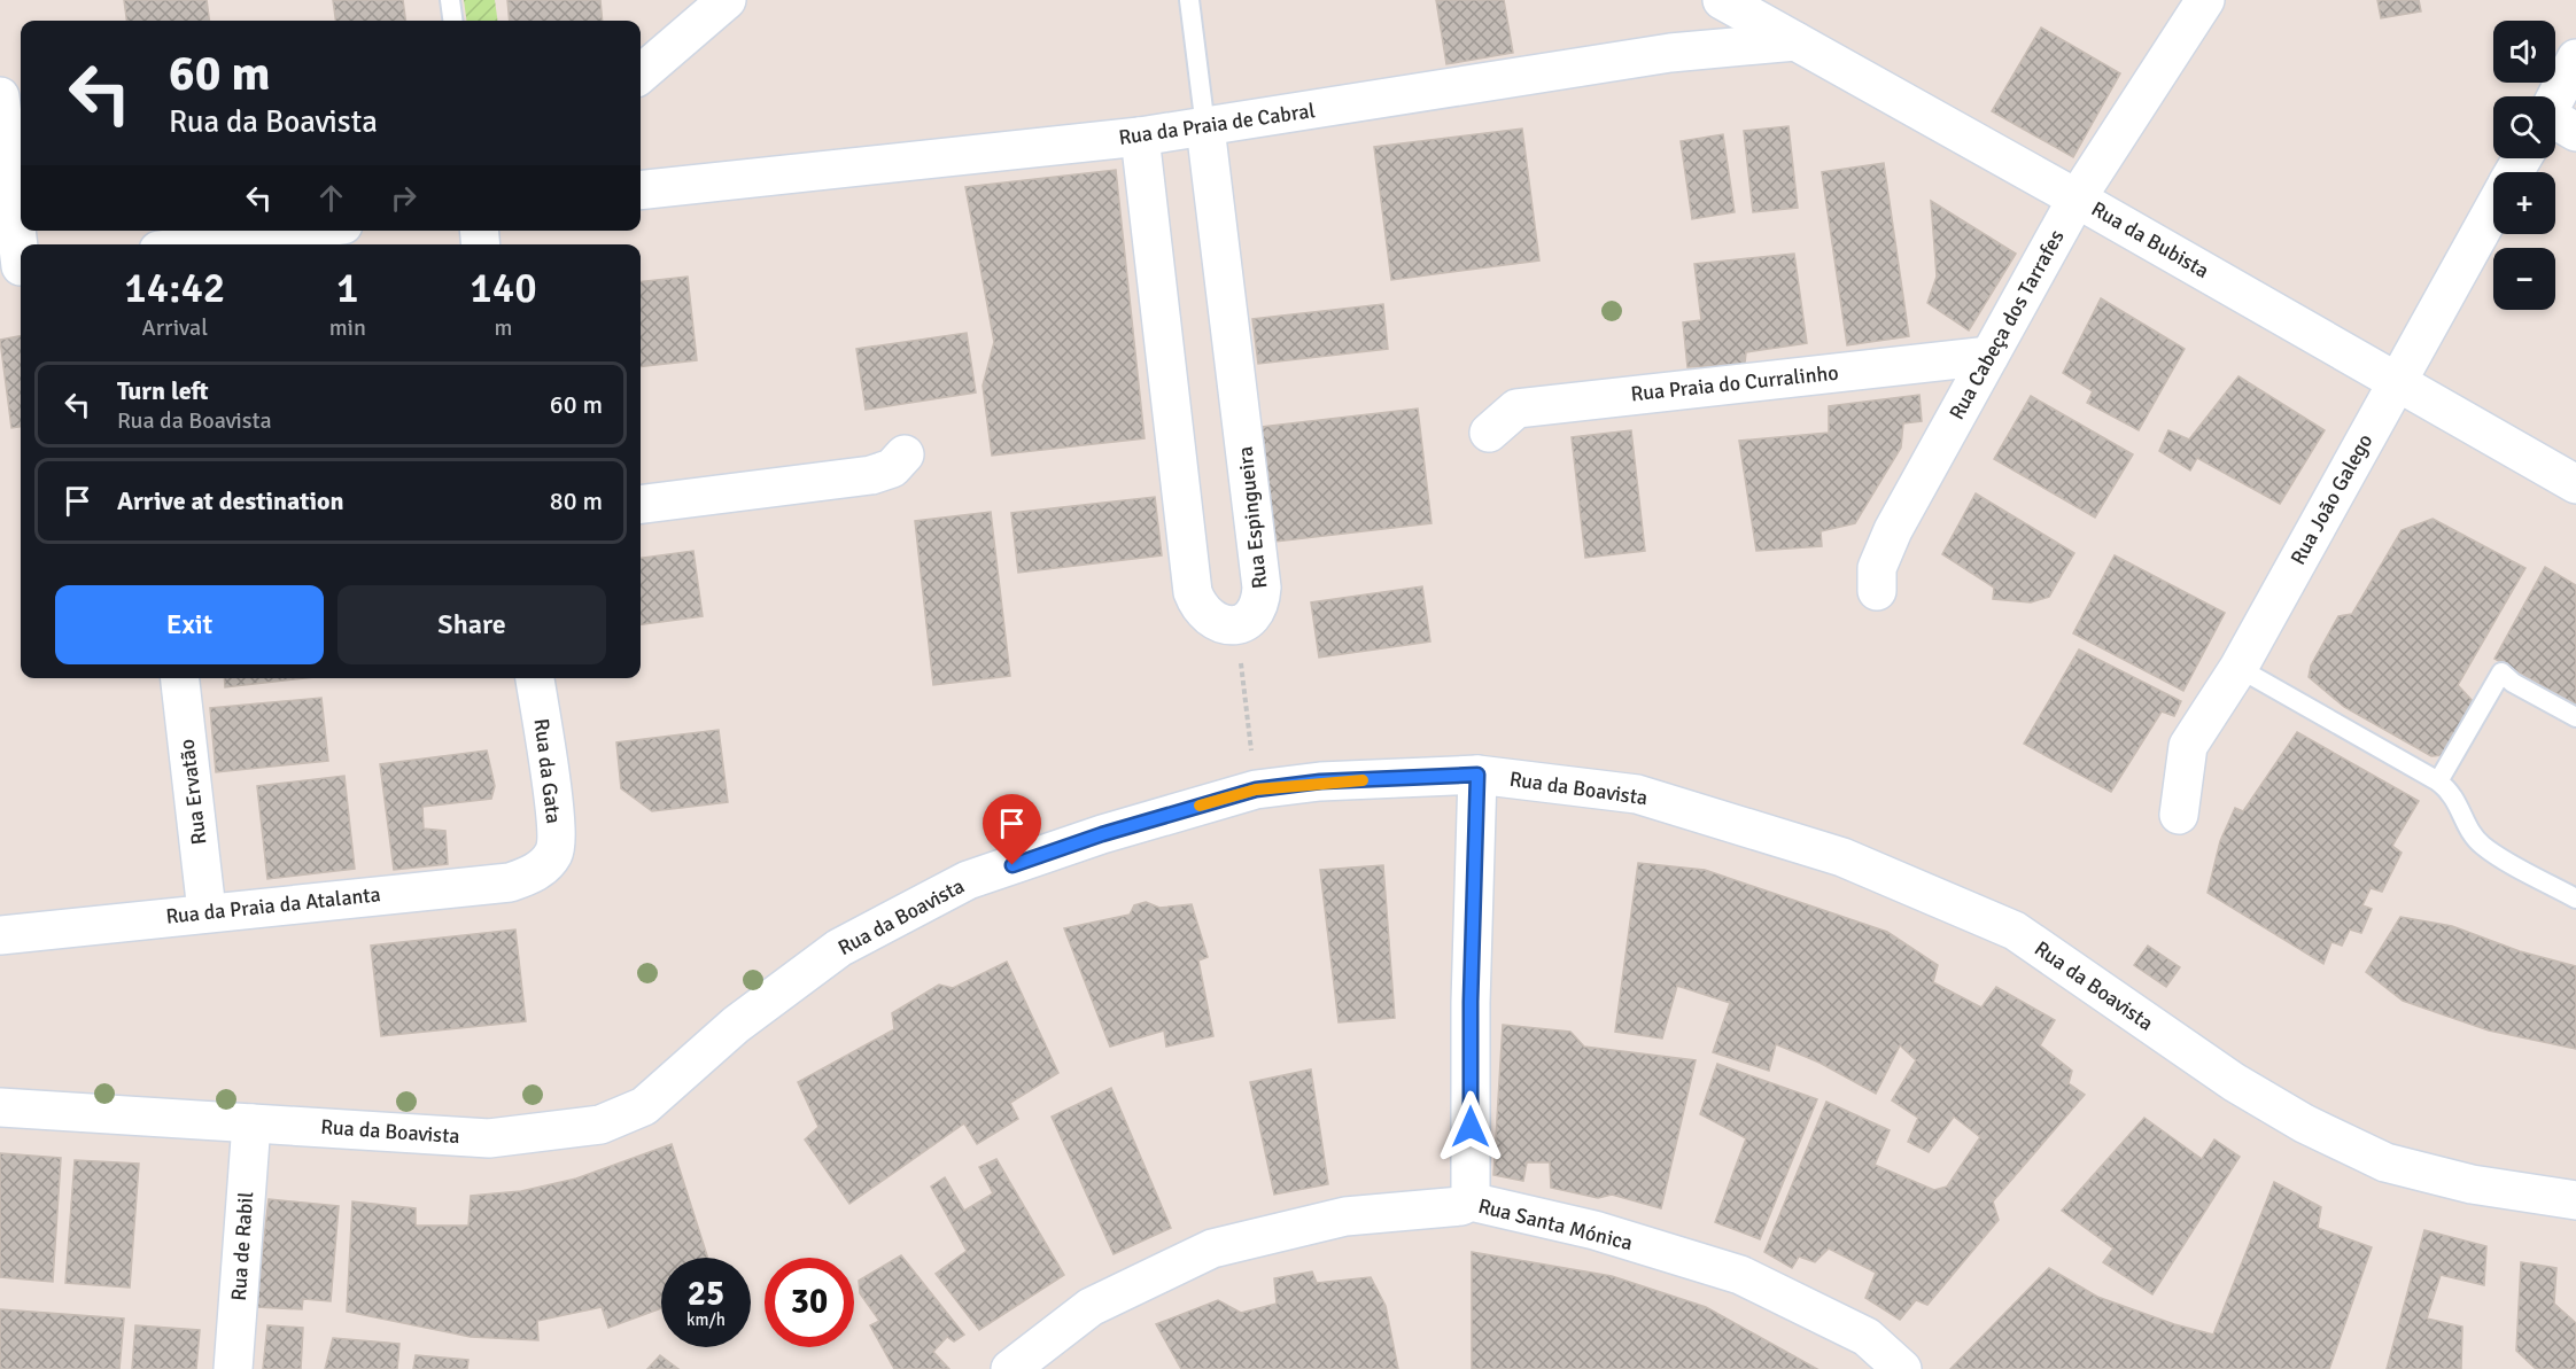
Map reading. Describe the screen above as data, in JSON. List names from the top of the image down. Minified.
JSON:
{"streets":{"street":["Rua da Praia de Cabral","Rua da Bubista","Rua Cabeça dos Tarrafes","Rua Praia do Curralinho","Rua João Galego","Rua Espingueira","Rua da Gata","Rua da Boavista","Rua Ervatão","Rua da Praia da Atalanta","Rua Santa Mónica","Rua de Rabil"]},"crossings":[["Rua da Praia de Cabral","Rua da Bubista"],["Rua da Praia de Cabral","Rua Espingueira"],["Rua da Bubista","Rua Cabeça dos Tarrafes"],["Rua da Bubista","Rua João Galego"],["Rua Cabeça dos Tarrafes","Rua Praia do Curralinho"],["Rua da Gata","Rua da Praia da Atalanta"],["Rua da Boavista","Rua de Rabil"],["Rua Ervatão","Rua da Praia da Atalanta"]],"page":{"map_buttons":["+","−"],"turn":["60 m","Rua da Boavista"],"eta":["14:42","Arrival","1","min","140","m"],"list":[{"name":"Turn left","note":"Rua da Boavista","value":"60 m"},{"name":"Arrive at destination","value":"80 m"}],"buttons":["Exit","Share"],"speed":"25 km/h","limit":"30"}}
